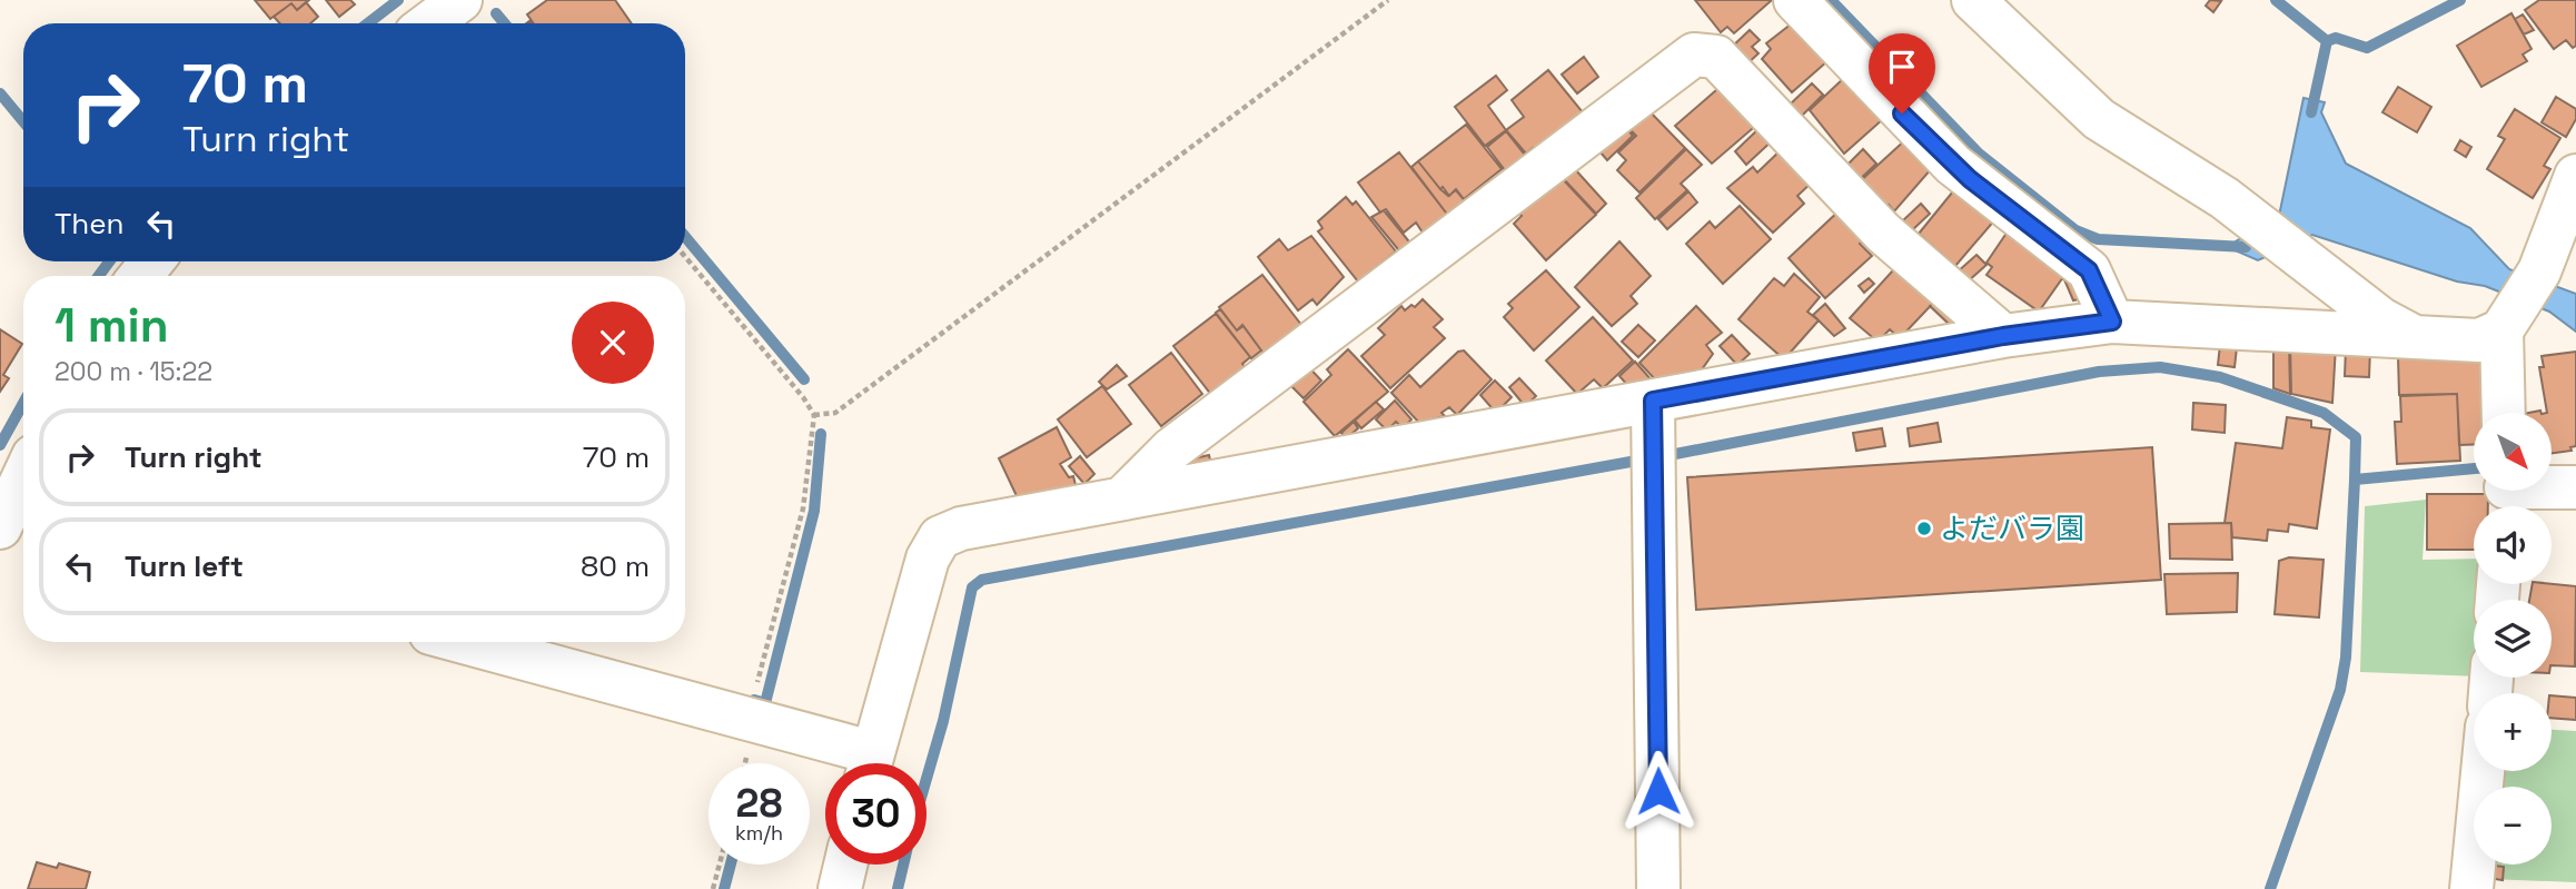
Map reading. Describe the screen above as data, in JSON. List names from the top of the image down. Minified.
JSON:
{"places":["よだバラ園"],"north":"bottom right","page":{"turn":["70 m","Turn right"],"then":"Then","heading":["1 min","200 m · 15:22"],"list":[{"name":"Turn right","value":"70 m"},{"name":"Turn left","value":"80 m"}],"map_buttons":["+","−"],"speed":"28 km/h","limit":"30"}}
